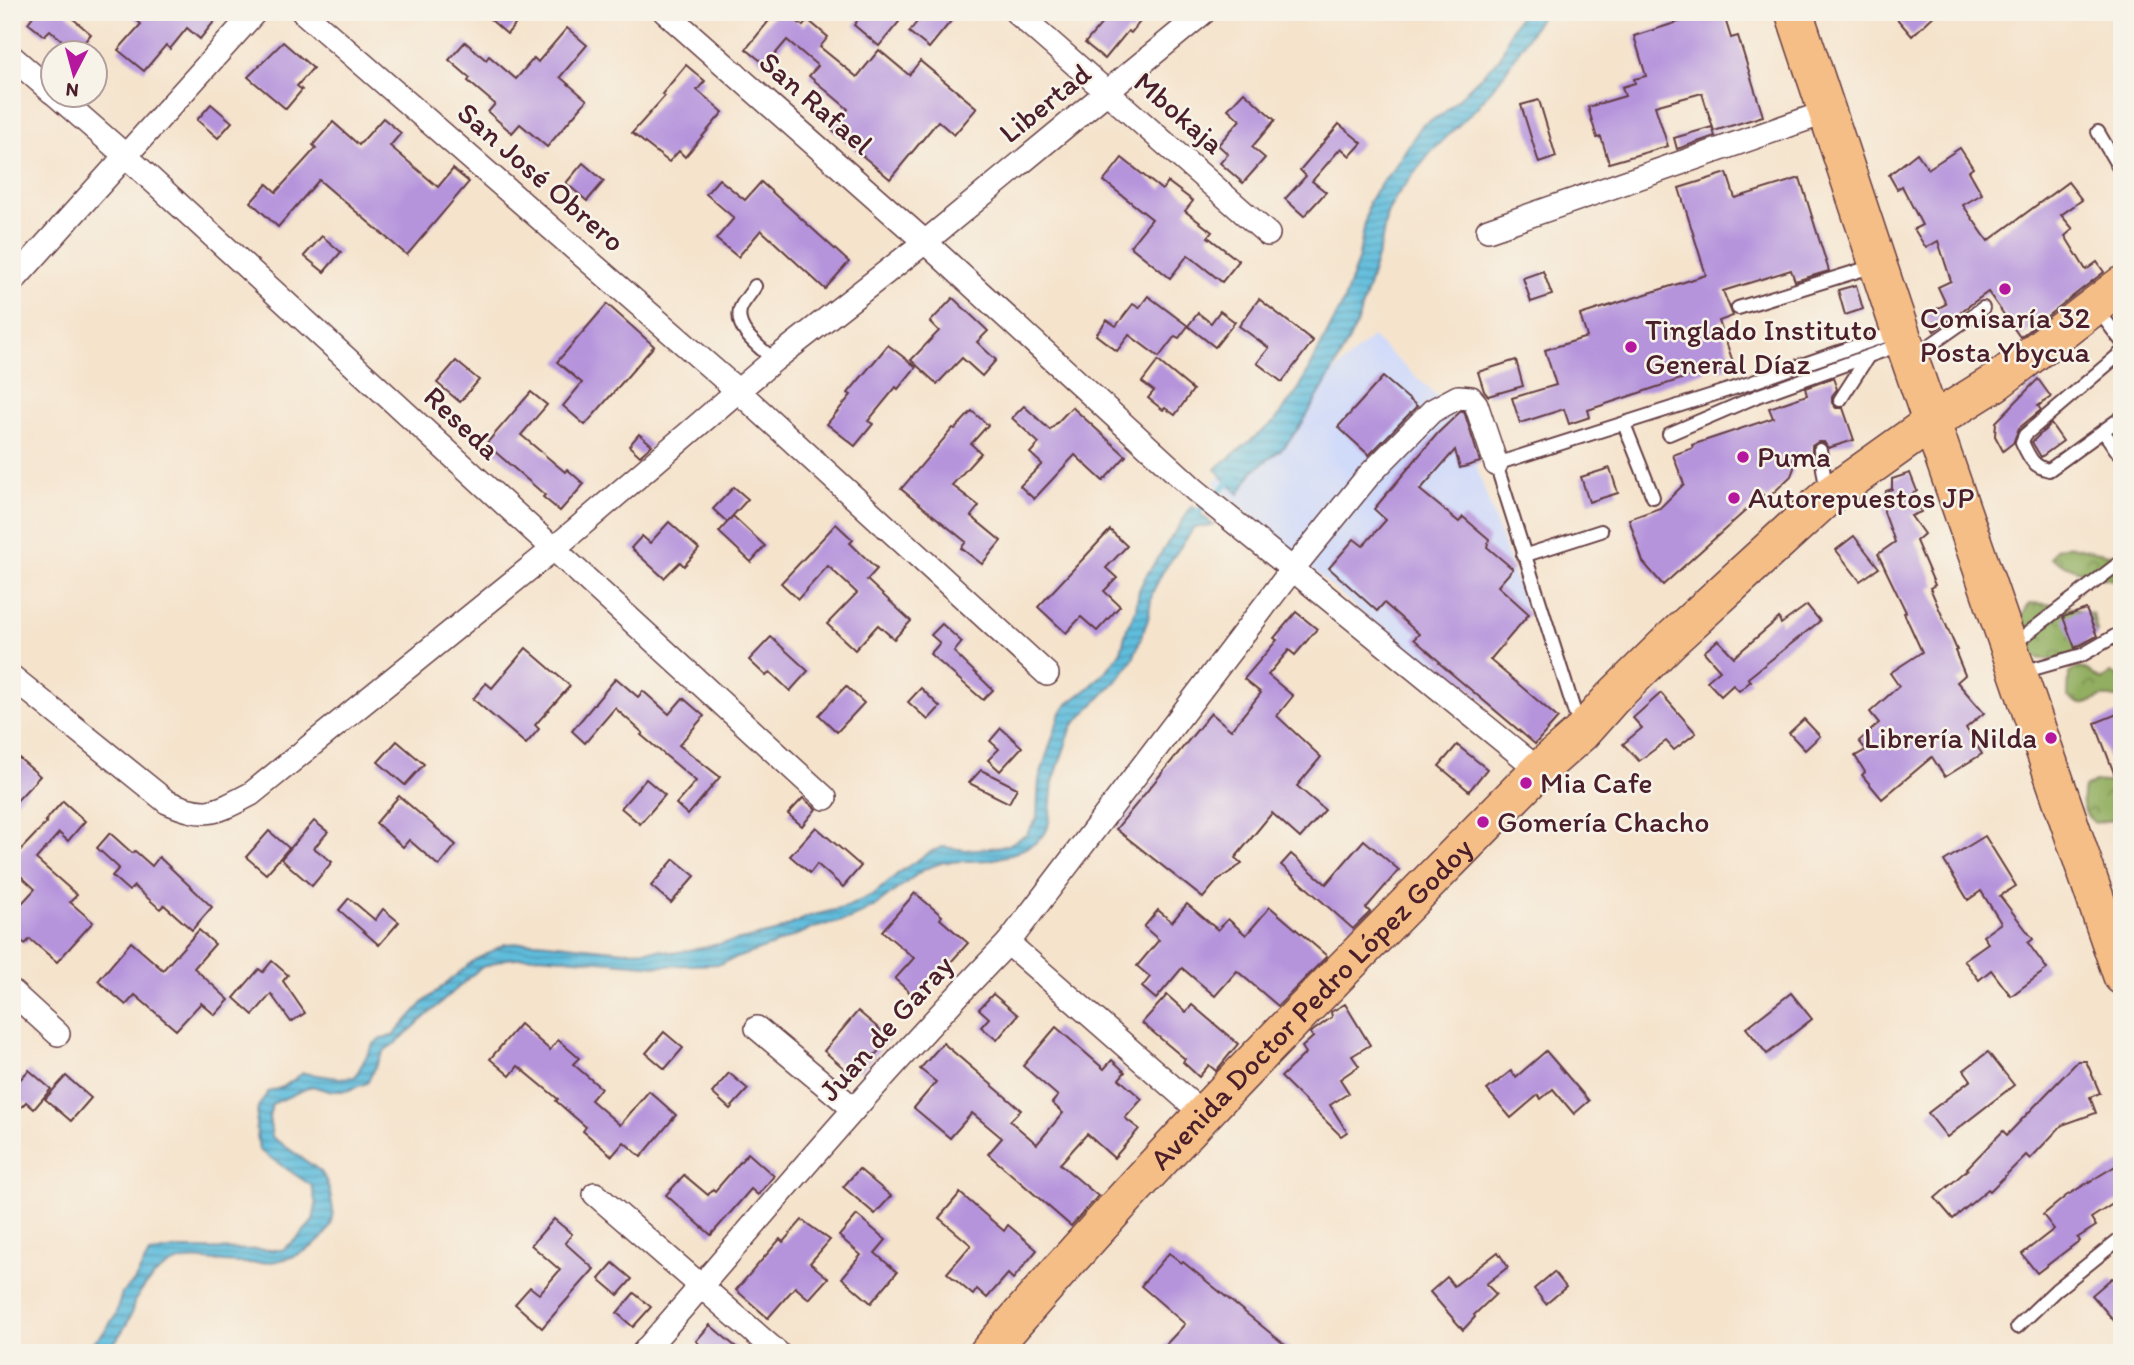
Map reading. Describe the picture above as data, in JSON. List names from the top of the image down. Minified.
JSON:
{"streets":{"main road":["Avenida Doctor Pedro López Godoy"],"street":["San Rafael","Libertad","Mbokaja","San José Obrero","Reseda","Juan de Garay"]},"crossings":[["San Rafael","Libertad"],["San Rafael","Avenida Doctor Pedro López Godoy"],["San Rafael","Juan de Garay"],["Libertad","Mbokaja"],["Libertad","San José Obrero"],["Libertad","Reseda"]],"places":["Comisaría 32 Posta Ybycua","Tinglado Instituto General Díaz","Puma","Autorepuestos JP","Librería Nilda","Mia Cafe","Gomería Chacho"],"north":"bottom"}
